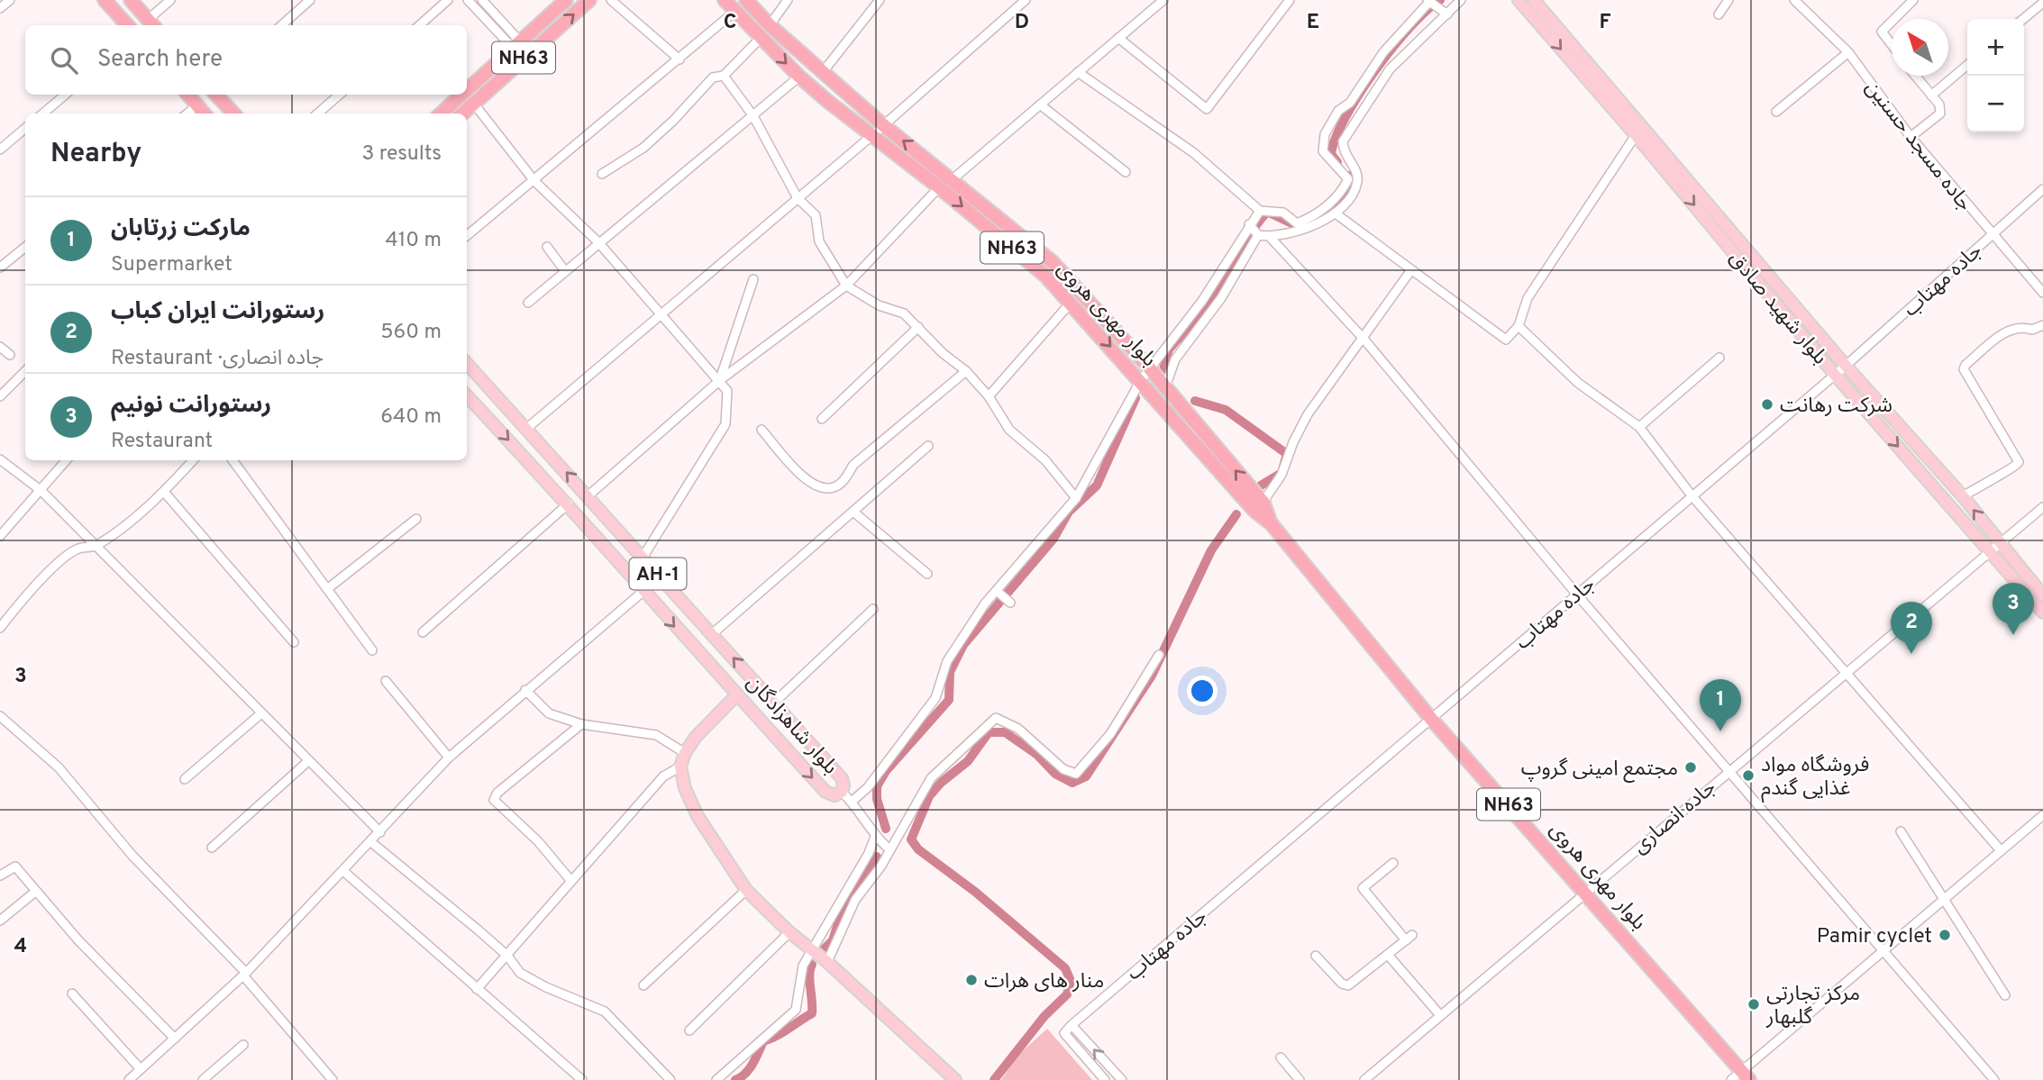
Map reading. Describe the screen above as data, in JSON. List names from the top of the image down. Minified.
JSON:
{"streets":{"highway":["NH63","بلوار مهری هروی"],"main road":["بلوار شهید صادق","AH-1","بلوار شاهزادگان"],"street":["جاده مسجد حسنین","جاده مهتاب","جاده انصاری"]},"crossings":[["جاده مسجد حسنین","جاده مهتاب"],["جاده مهتاب","بلوار شهید صادق"],["جاده مهتاب","بلوار مهری هروی"],["بلوار شهید صادق","جاده انصاری"],["بلوار مهری هروی","جاده انصاری"]],"places":["شرکت رهانت","مجتمع امینی گروپ","فروشگاه مواد غذایی گندم","Pamir cyclet","منار های هرات","مرکز تجارتی گلبهار"],"north":"top left","page":{"map_buttons":["+","−"],"search":"Search here","heading":["Nearby","3 results"],"list":[{"mark":"1","name":"مارکت زرتابان","note":"Supermarket","value":"410 m"},{"mark":"2","name":"رستورانت ایران کباب","note":"Restaurant · جاده انصاری","value":"560 m"},{"mark":"3","name":"رستورانت نونیم","note":"Restaurant","value":"640 m"}],"pins":["3","2","1"]},"grid":{"columns":["C","D","E","F"],"rows":["3","4"]}}
